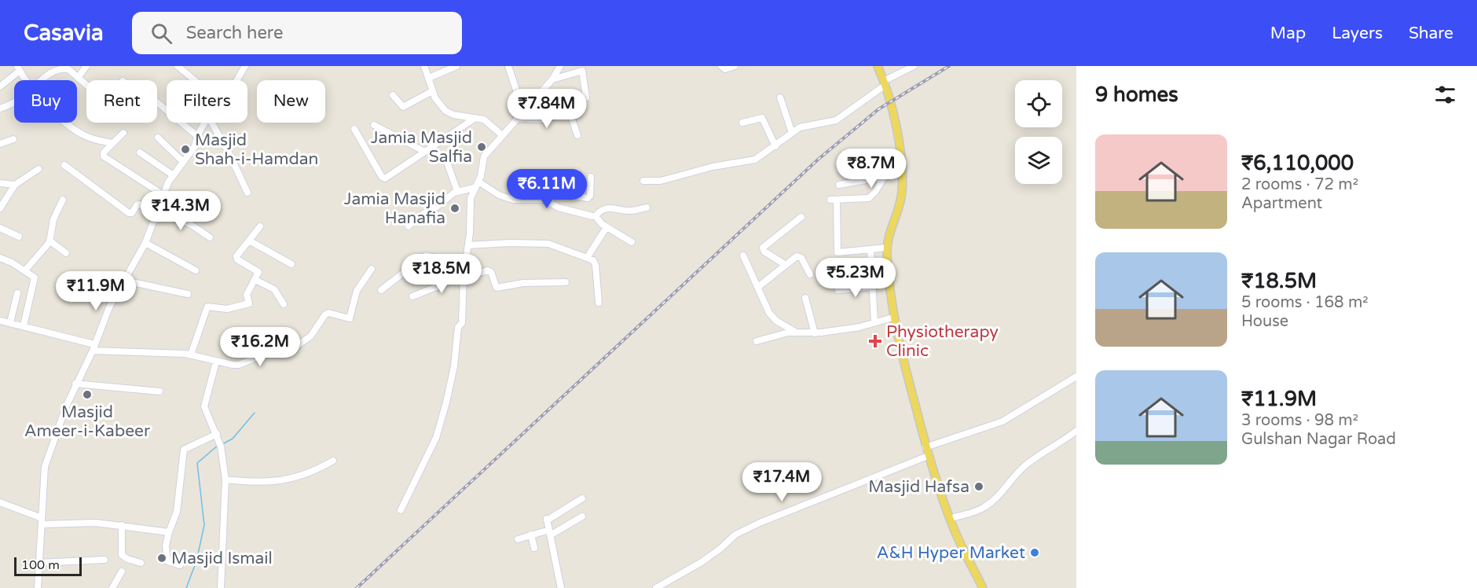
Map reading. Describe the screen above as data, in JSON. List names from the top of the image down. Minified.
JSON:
{"places":{"other":["Jamia Masjid Salfia","Masjid Shah-i-Hamdan","Jamia Masjid Hanafia","Masjid Ameer-i-Kabeer","Masjid Hafsa","A&H Hyper Market","Masjid Ismail"],"health":["Physiotherapy Clinic"]},"scale_bar":"100 m","page":{"header":"Casavia","search":"Search here","nav":["Map","Layers","Share"],"heading":"9 homes","chip":["Buy","Rent","Filters","New"],"price":["₹7.84M","₹8.7M","₹6.11M","₹14.3M","₹18.5M","₹5.23M","₹11.9M","₹16.2M","₹17.4M"],"list":[{"name":"₹6,110,000","note":"2 rooms · 72 m² · Apartment"},{"name":"₹18.5M","note":"5 rooms · 168 m² · House"},{"name":"₹11.9M","note":"3 rooms · 98 m² · Gulshan Nagar Road"}],"scale":"100 m"}}
